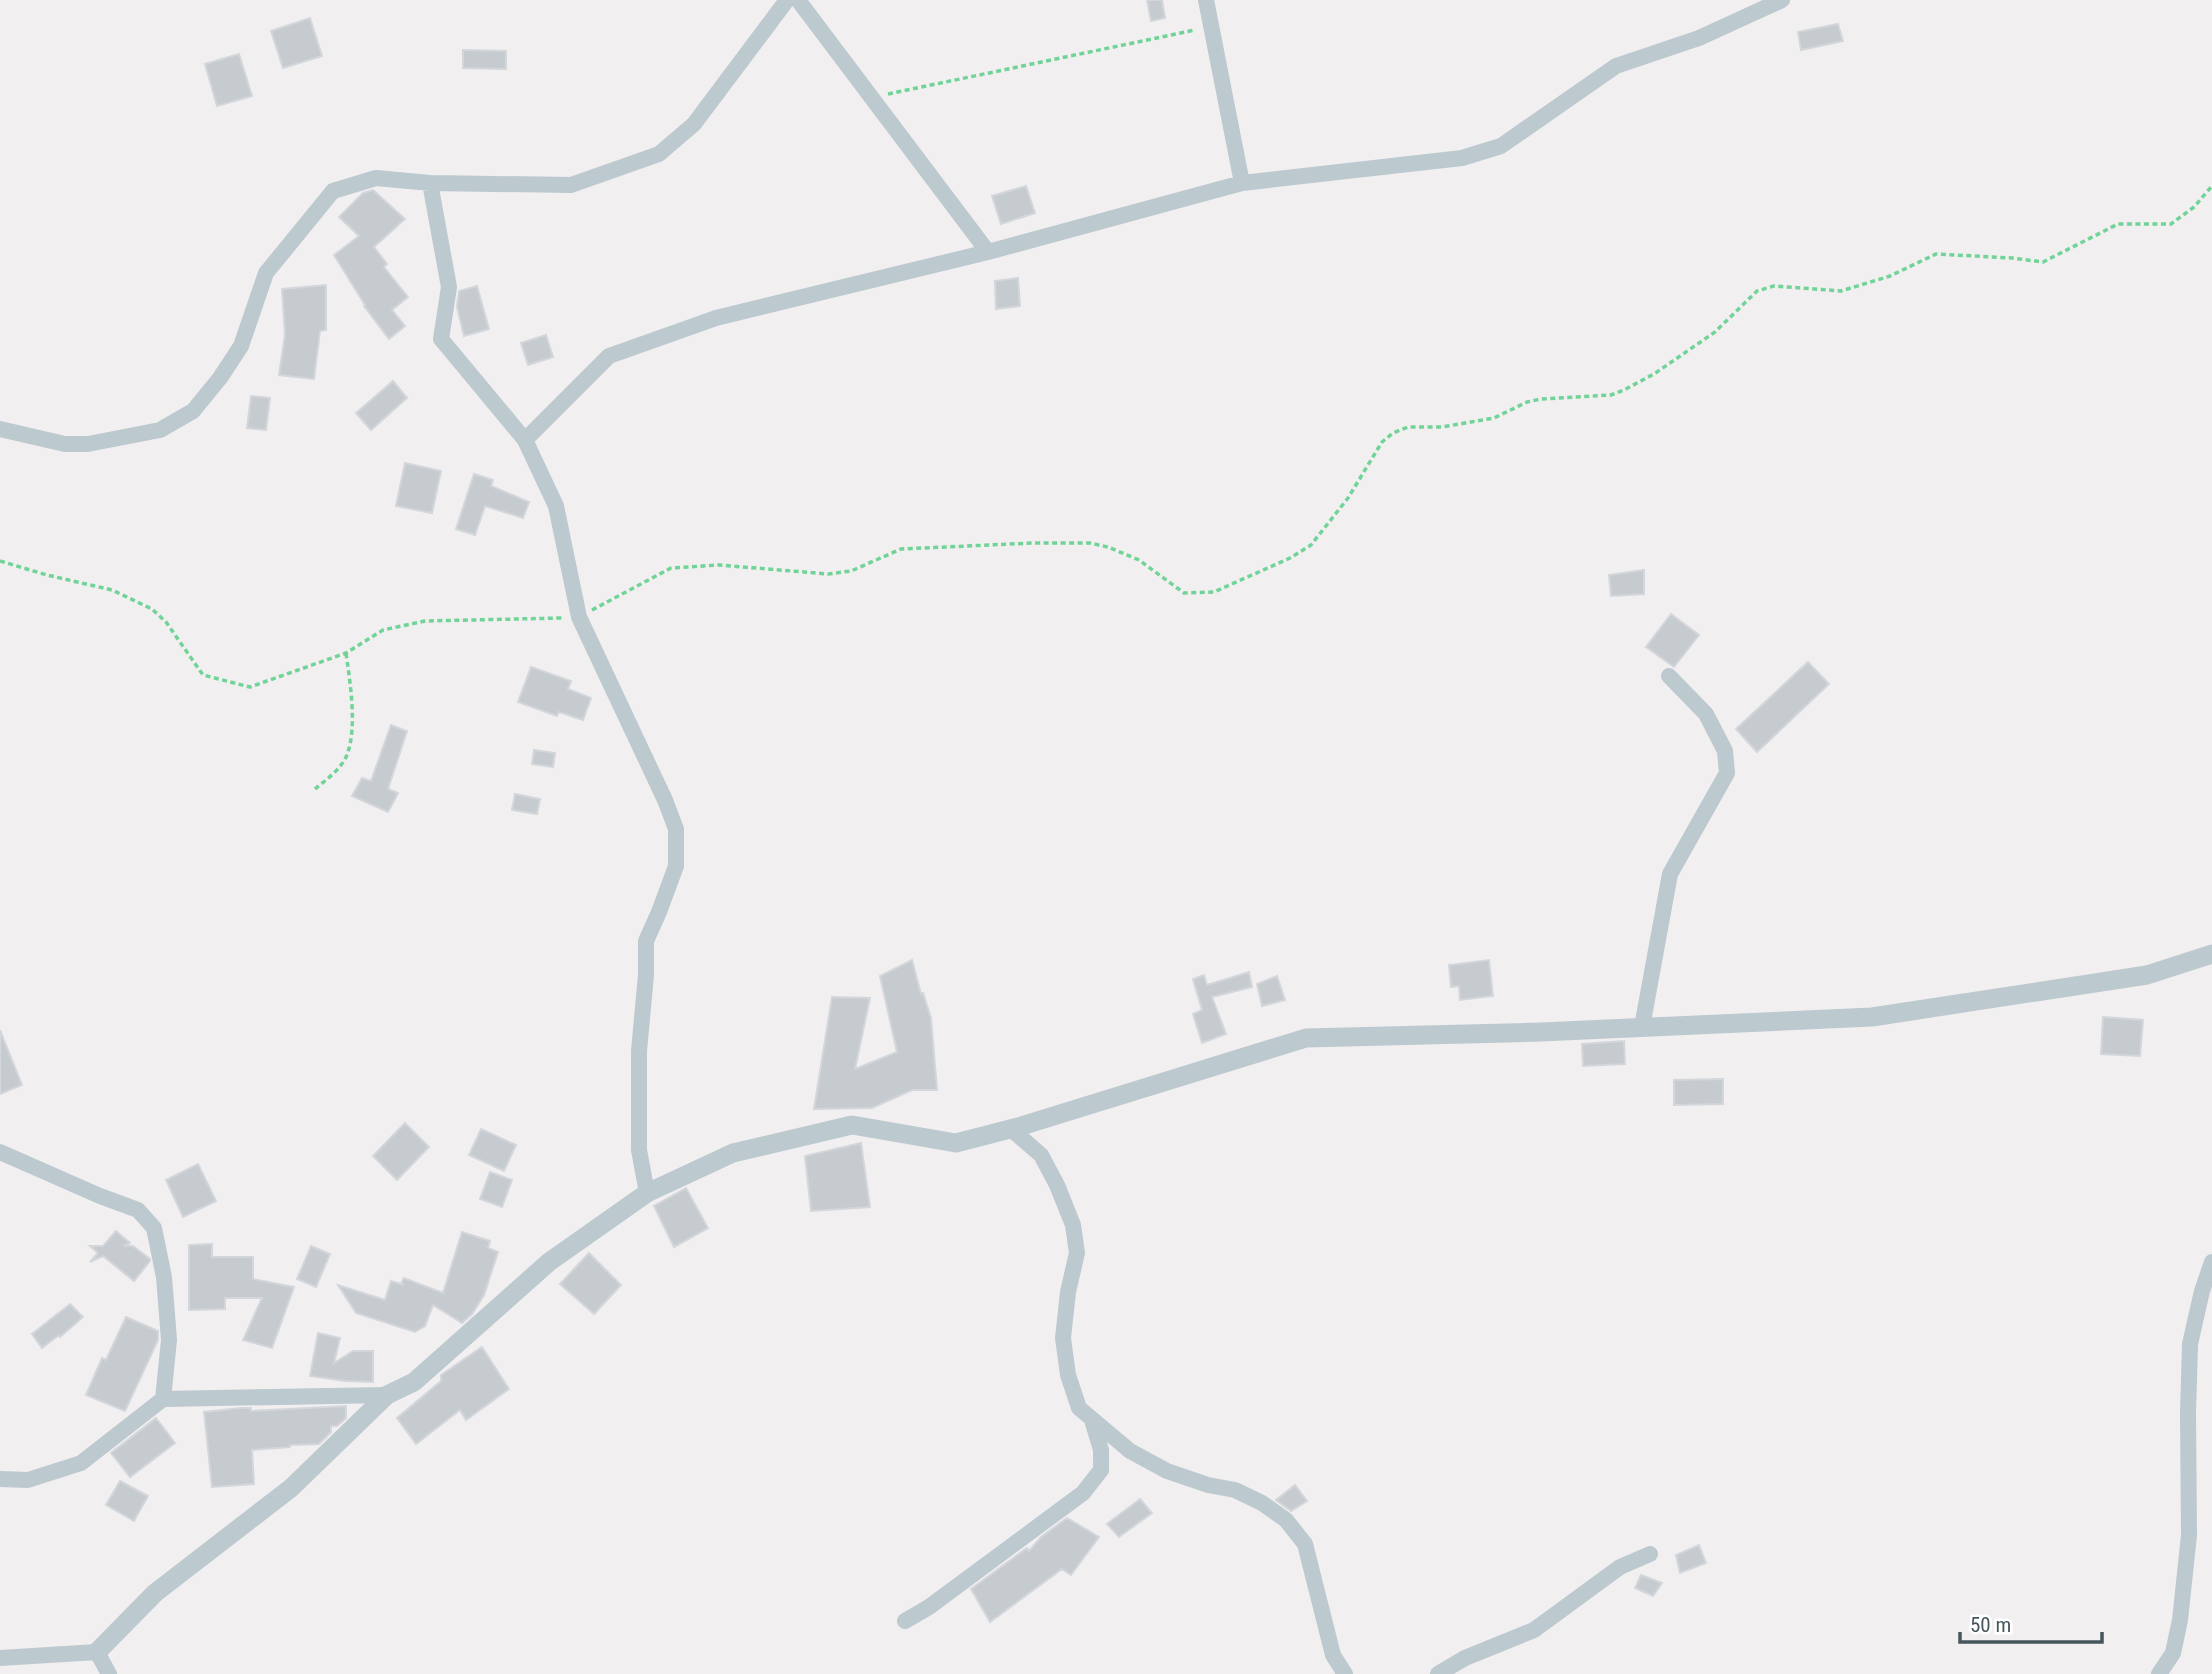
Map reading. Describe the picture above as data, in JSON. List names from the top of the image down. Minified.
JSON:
{"scale_bar":"50 m"}
